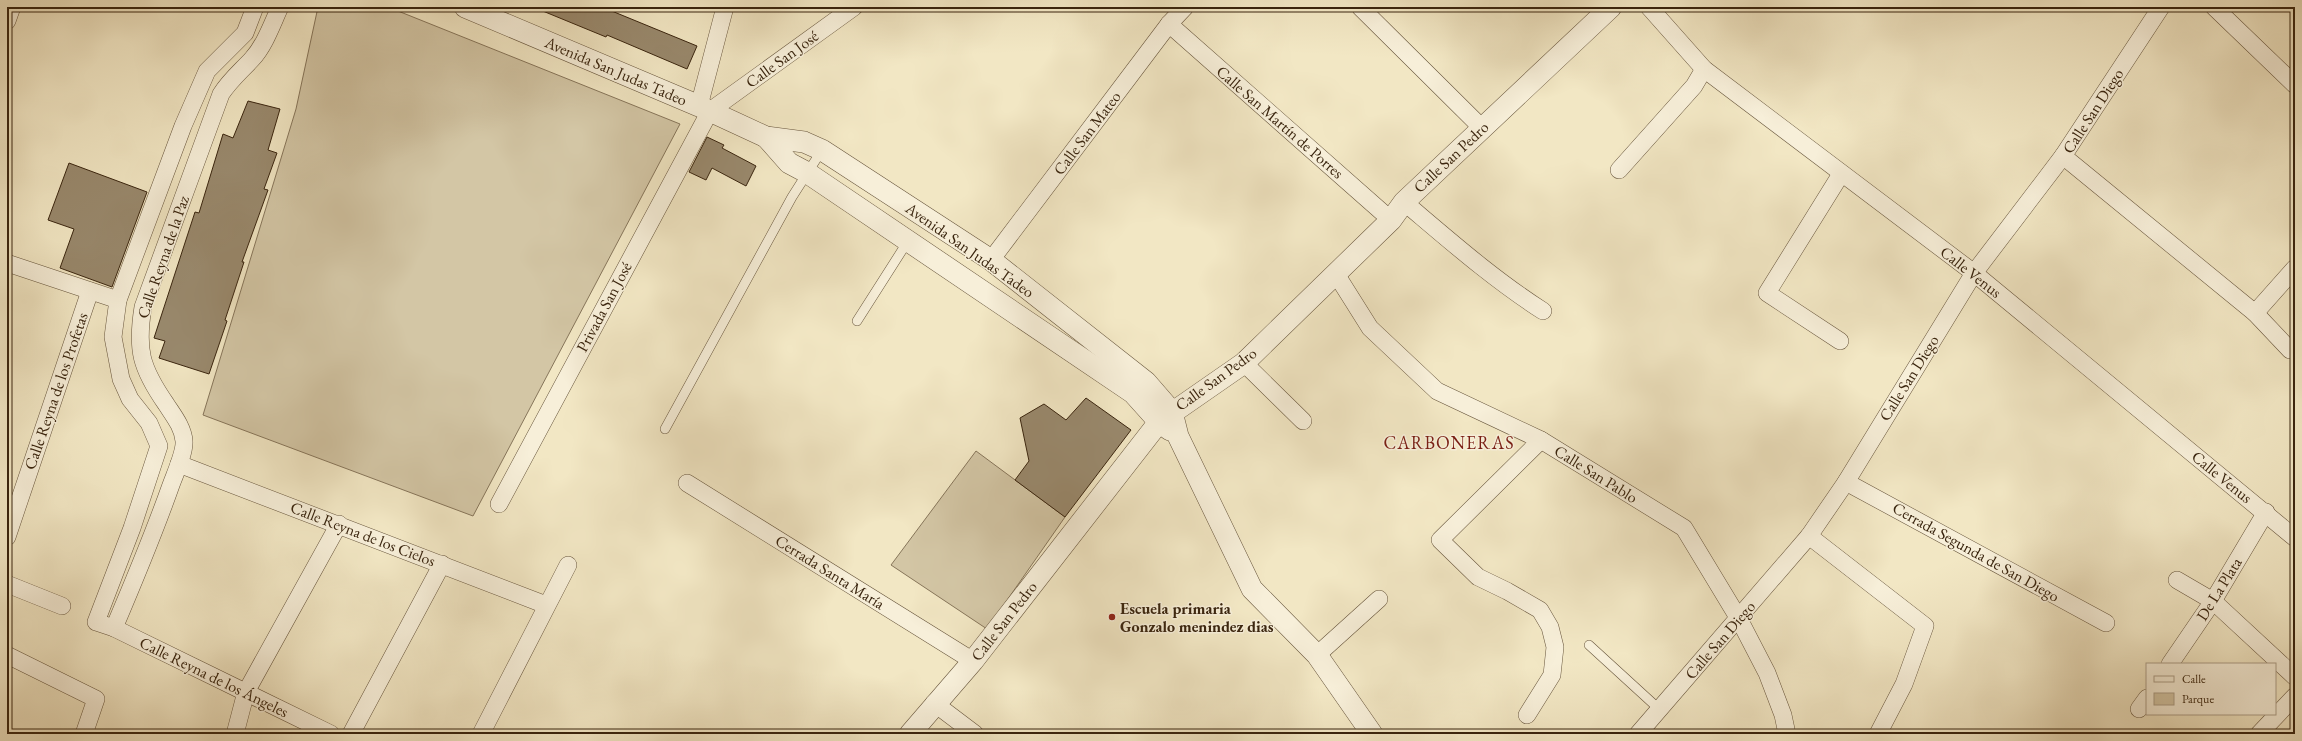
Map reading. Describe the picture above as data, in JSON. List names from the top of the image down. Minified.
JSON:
{"streets":{"street":["Calle San José","Avenida San Judas Tadeo","Calle San Diego","Calle San Martín de Porres","Calle San Mateo","Calle San Pedro","Calle Reyna de la Paz","Calle Venus","Privada San José","Calle Reyna de los Profetas","Calle San Pablo","Calle Reyna de los Cielos","Cerrada Segunda de San Diego","Cerrada Santa María","De La Plata","Calle Reyna de los Ángeles"]},"crossings":[["Calle San José","Avenida San Judas Tadeo"],["Calle San José","Privada San José"],["Avenida San Judas Tadeo","Calle San Mateo"],["Avenida San Judas Tadeo","Calle San Pedro"],["Avenida San Judas Tadeo","Privada San José"],["Calle San Diego","Calle Venus"],["Calle San Diego","Calle San Pablo"],["Calle San Diego","Cerrada Segunda de San Diego"],["Calle San Martín de Porres","Calle San Mateo"],["Calle San Martín de Porres","Calle San Pedro"],["Calle San Pedro","Calle San Pablo"],["Calle San Pedro","Cerrada Santa María"],["Calle Reyna de la Paz","Calle Reyna de los Cielos"],["Calle Reyna de la Paz","Calle Reyna de los Ángeles"],["Calle Venus","De La Plata"]],"districts":["CARBONERAS"],"places":["Escuela primaria Gonzalo menindez dias"],"legend":["Calle","Parque"]}
